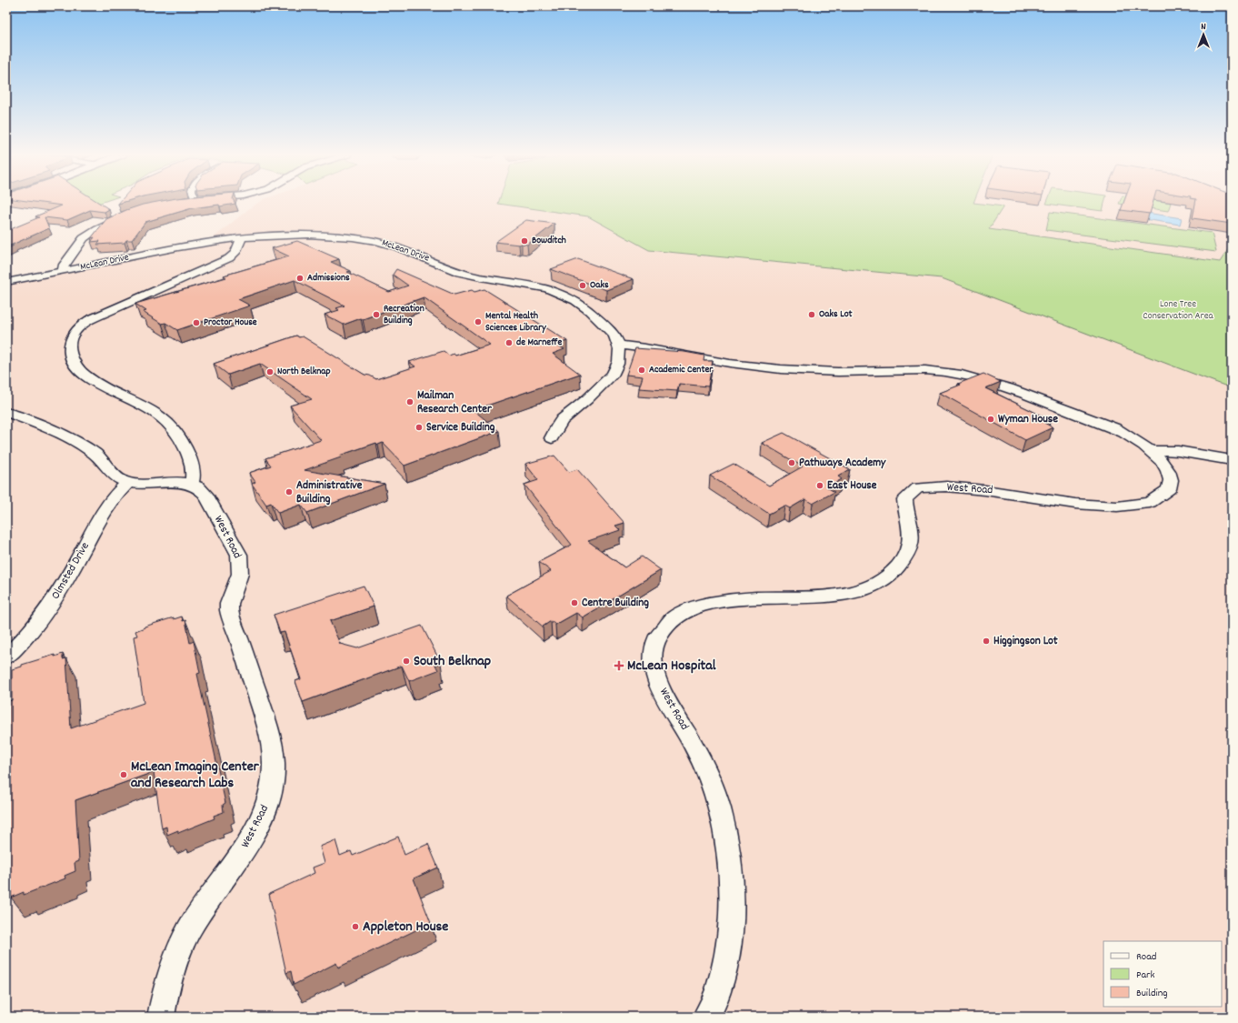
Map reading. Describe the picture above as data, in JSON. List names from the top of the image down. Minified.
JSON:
{"streets":{"street":["McLean Drive","West Road","Olmsted Drive"]},"crossings":[["McLean Drive","West Road"]],"parks":["Lone Tree Conservation Area"],"places":{"other":["Bowditch","Admissions","Oaks","Recreation Building","Oaks Lot","Mental Health Sciences Library","Proctor House","de Marneffe","Academic Center","North Belknap","Mailman Research Center","Wyman House","Service Building","Pathways Academy","East House","Administrative Building","Centre Building","Higgingson Lot","South Belknap","McLean Imaging Center and Research Labs","Appleton House"],"health":["McLean Hospital"]},"legend":["Road","Park","Building"],"north":"top"}
